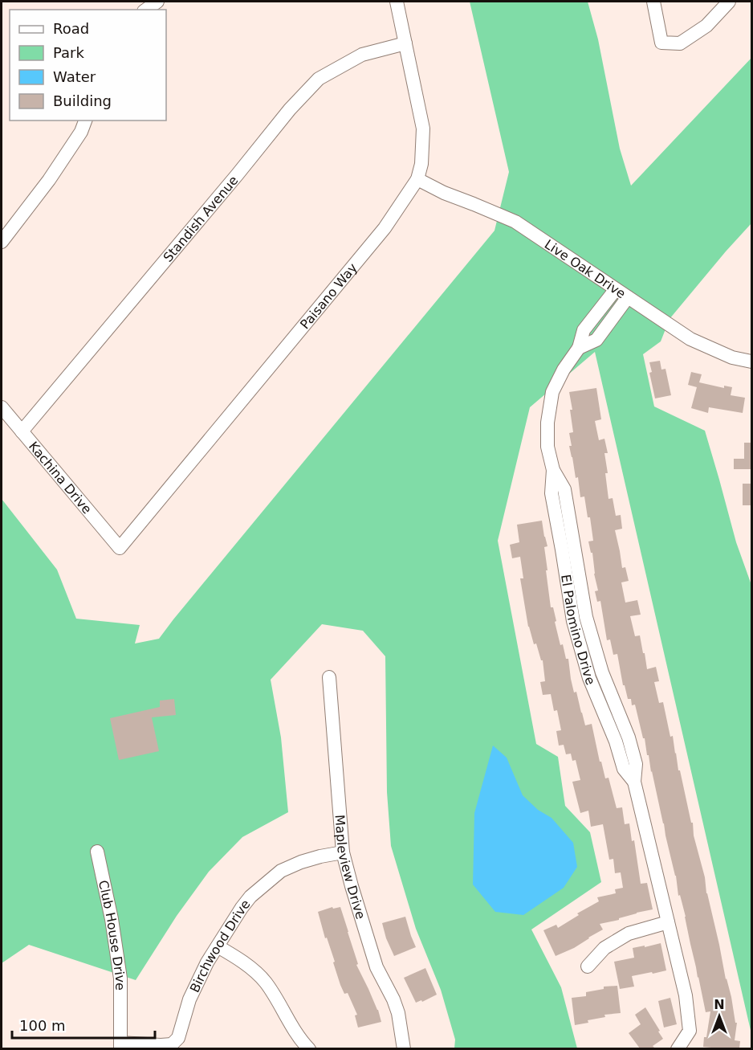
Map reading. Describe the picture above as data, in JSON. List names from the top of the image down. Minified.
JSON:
{"streets":{"street":["Standish Avenue","Live Oak Drive","Paisano Way","Kachina Drive","El Palomino Drive","Mapleview Drive","Club House Drive","Birchwood Drive"]},"crossings":[["Standish Avenue","Paisano Way"],["Standish Avenue","Kachina Drive"],["Live Oak Drive","Paisano Way"],["Live Oak Drive","El Palomino Drive"],["Paisano Way","Kachina Drive"],["Mapleview Drive","Birchwood Drive"],["Club House Drive","Birchwood Drive"]],"legend":["Road","Park","Water","Building"],"scale_bar":"100 m","north":"top"}
